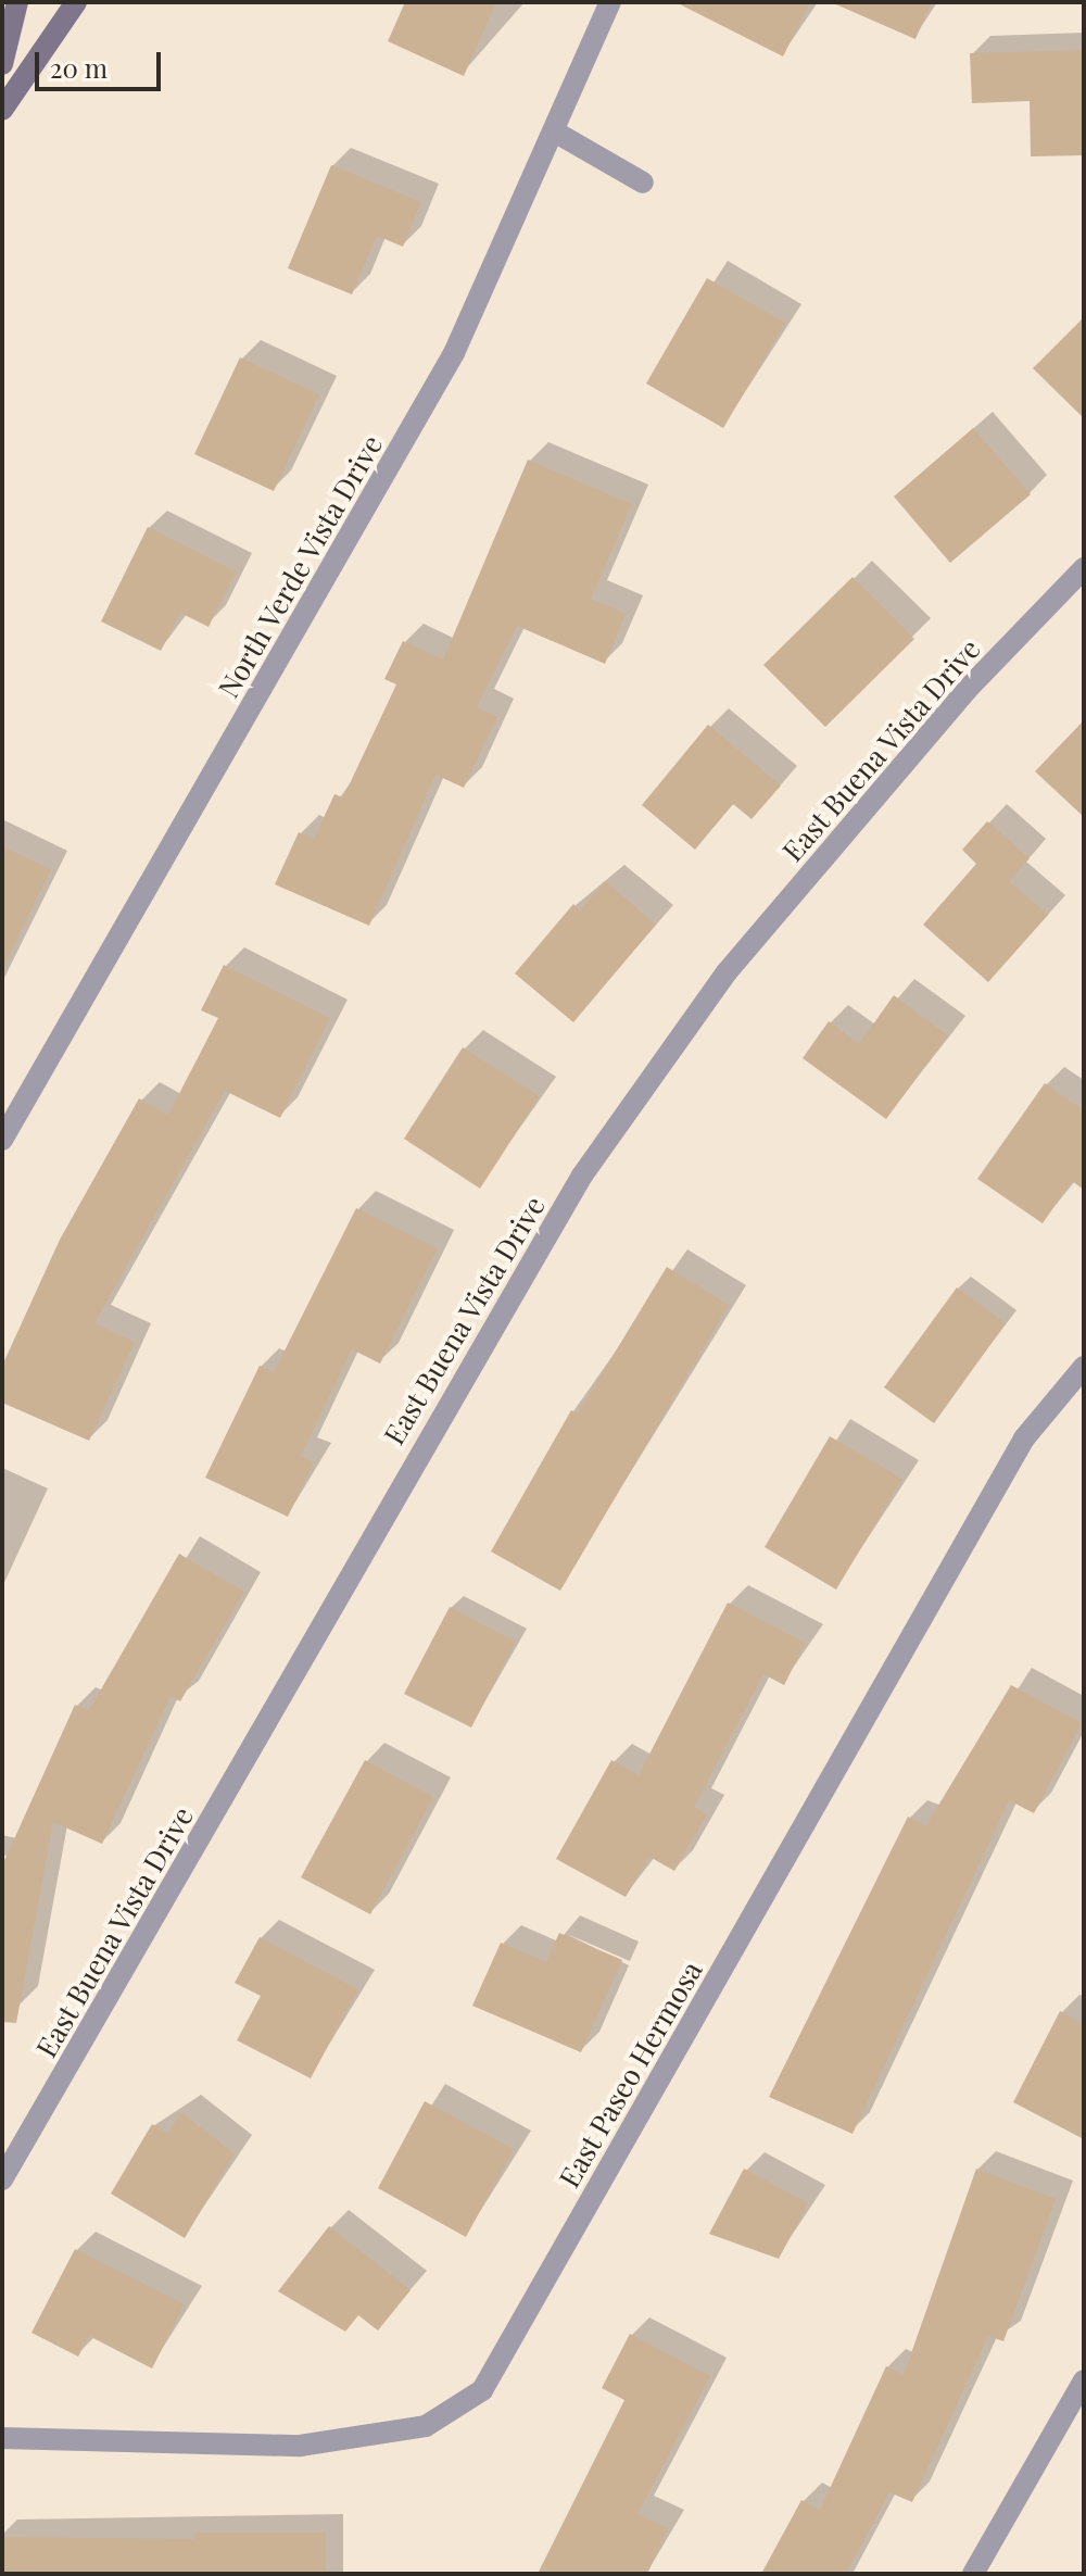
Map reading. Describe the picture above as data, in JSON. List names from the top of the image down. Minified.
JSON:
{"streets":{"street":["North Verde Vista Drive","East Buena Vista Drive","East Paseo Hermosa"]},"scale_bar":"20 m"}
